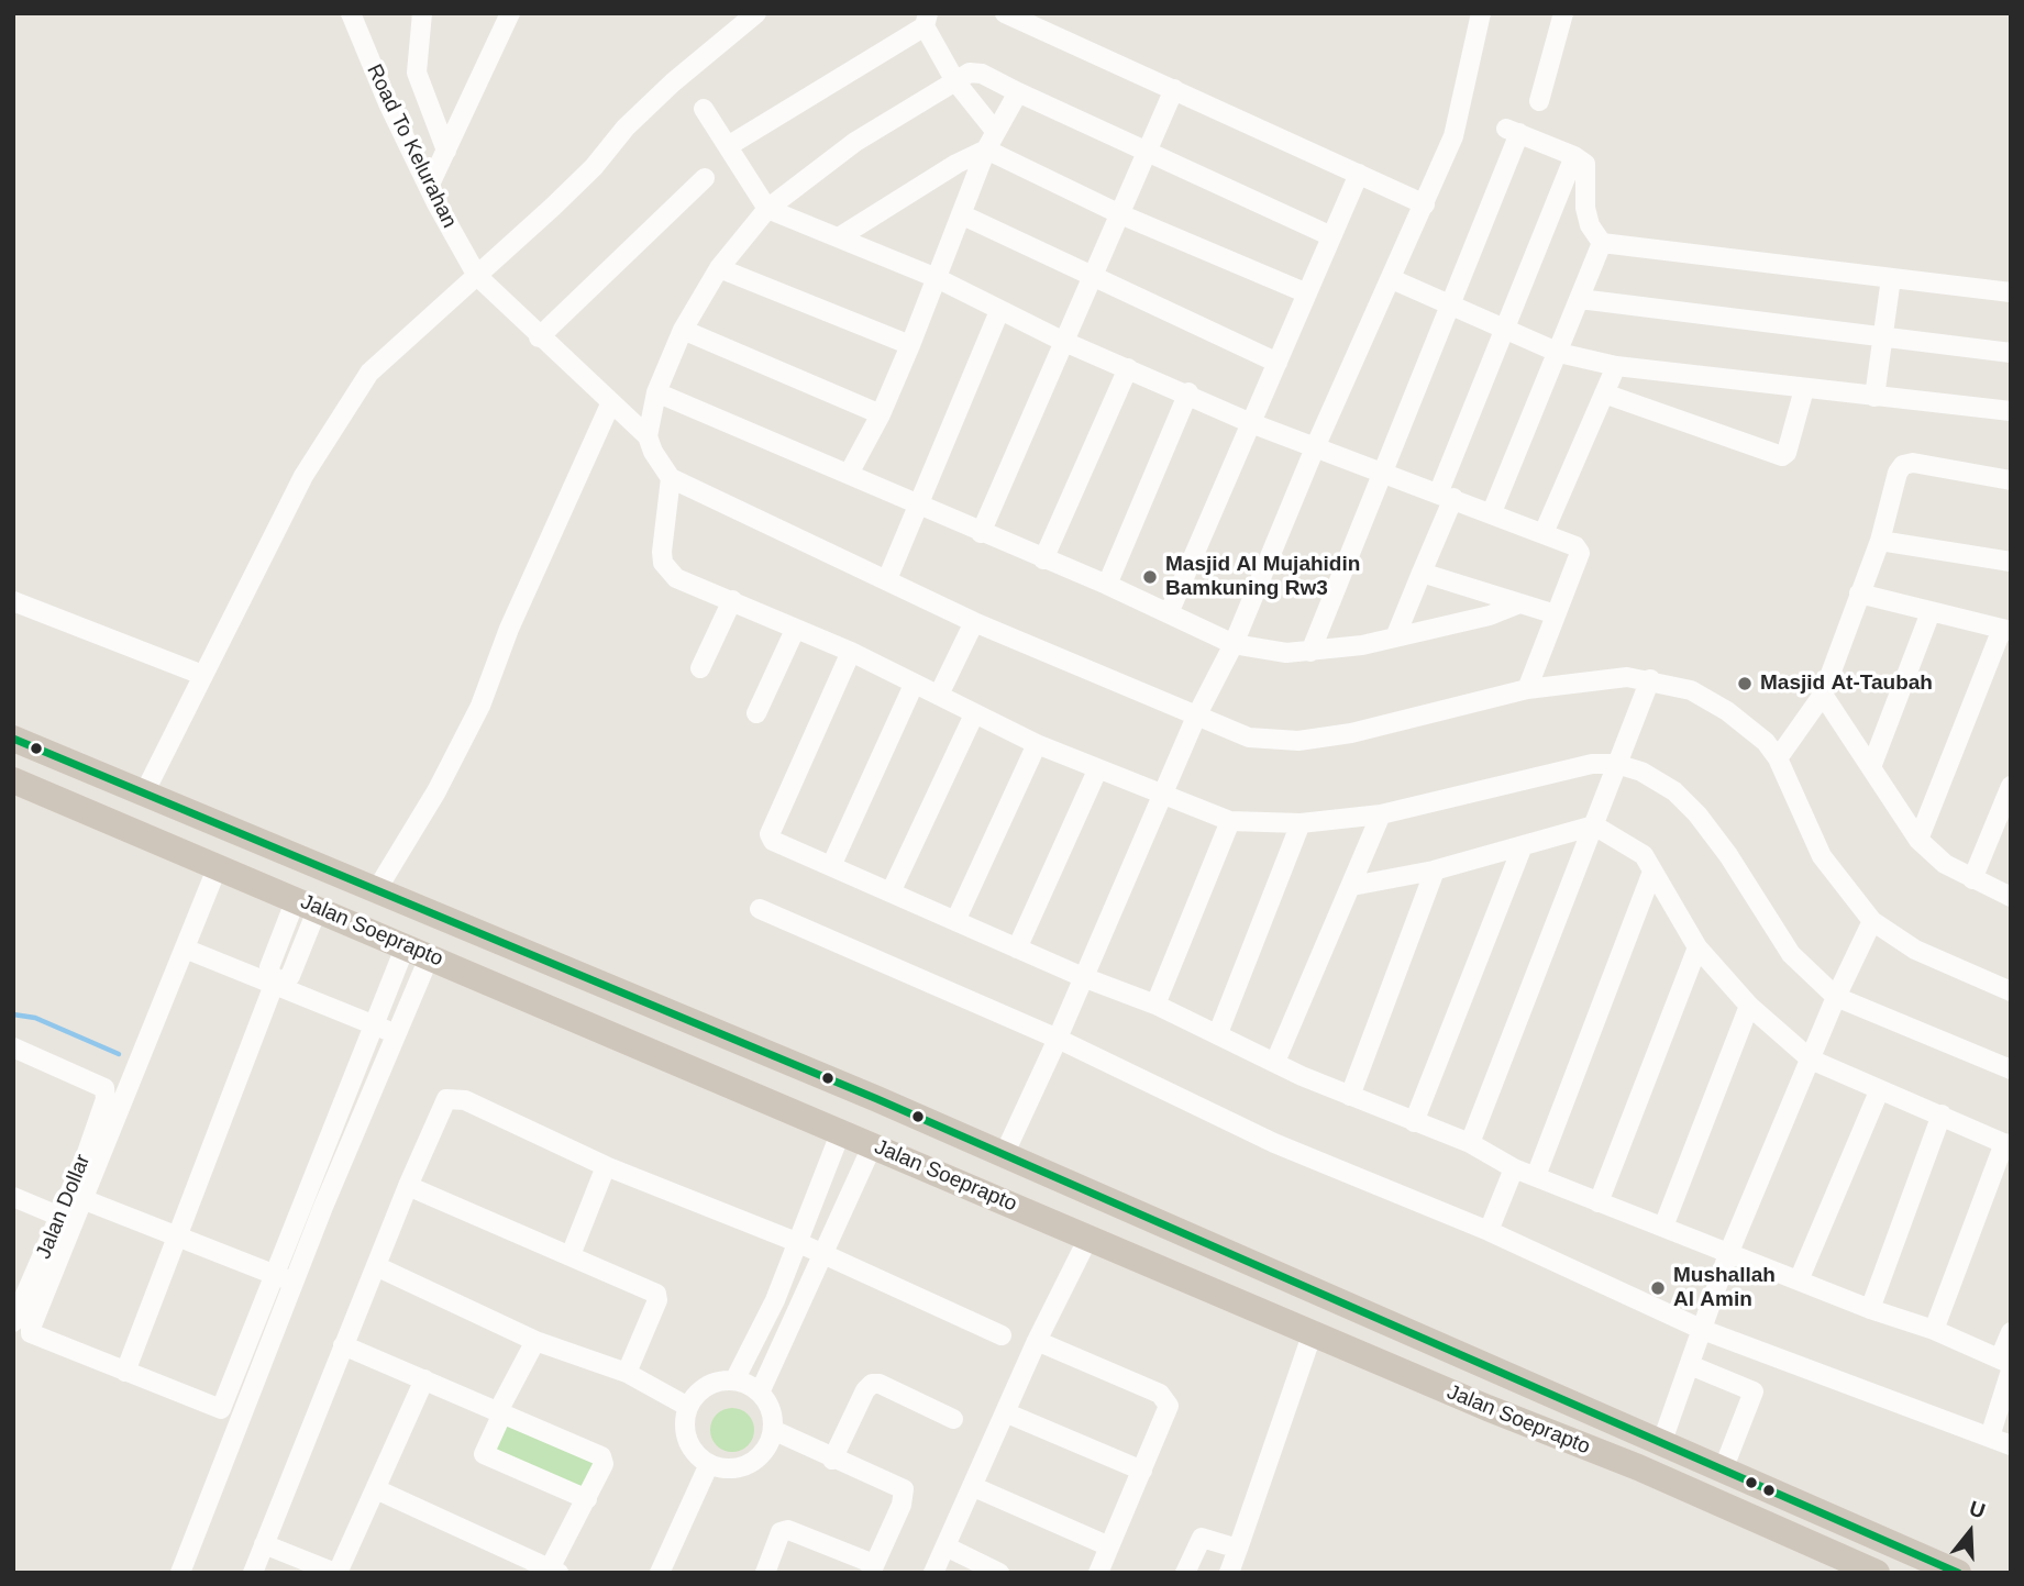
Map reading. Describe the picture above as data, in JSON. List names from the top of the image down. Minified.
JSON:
{"streets":{"highway":["Jalan Soeprapto"],"street":["Road To Kelurahan","Jalan Dollar"]},"places":["Masjid Al Mujahidin Bamkuning Rw3","Masjid At-Taubah","Mushallah Al Amin"],"north":"top"}
